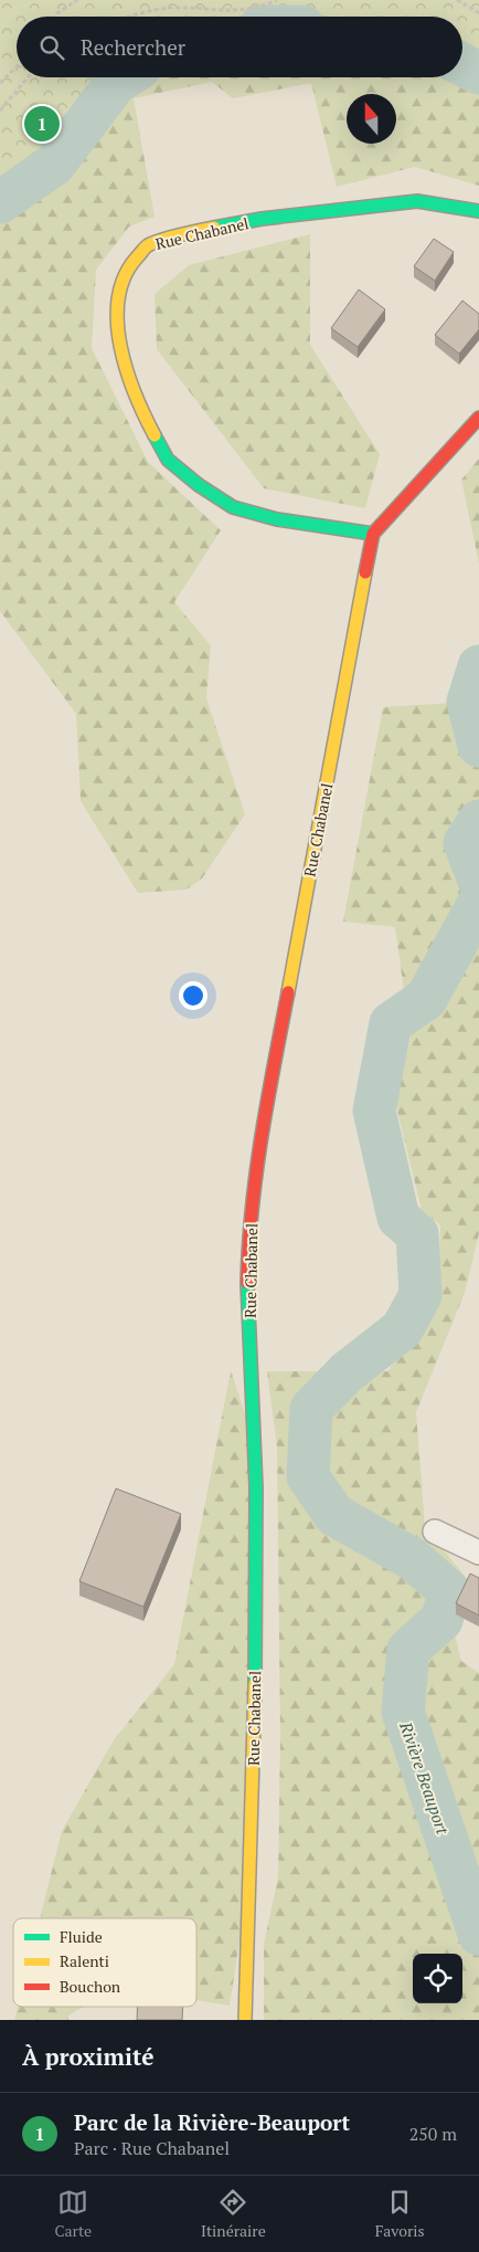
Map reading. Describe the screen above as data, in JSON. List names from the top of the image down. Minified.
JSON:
{"streets":{"street":["Rue Chabanel"]},"water":["Rivière Beauport"],"legend":["Fluide","Ralenti","Bouchon"],"north":"top","page":{"search":"Rechercher","pins":"1","heading":"À proximité","list":[{"mark":"1","name":"Parc de la Rivière-Beauport","note":"Parc · Rue Chabanel","value":"250 m"}],"nav":["Carte","Itinéraire","Favoris"]}}
